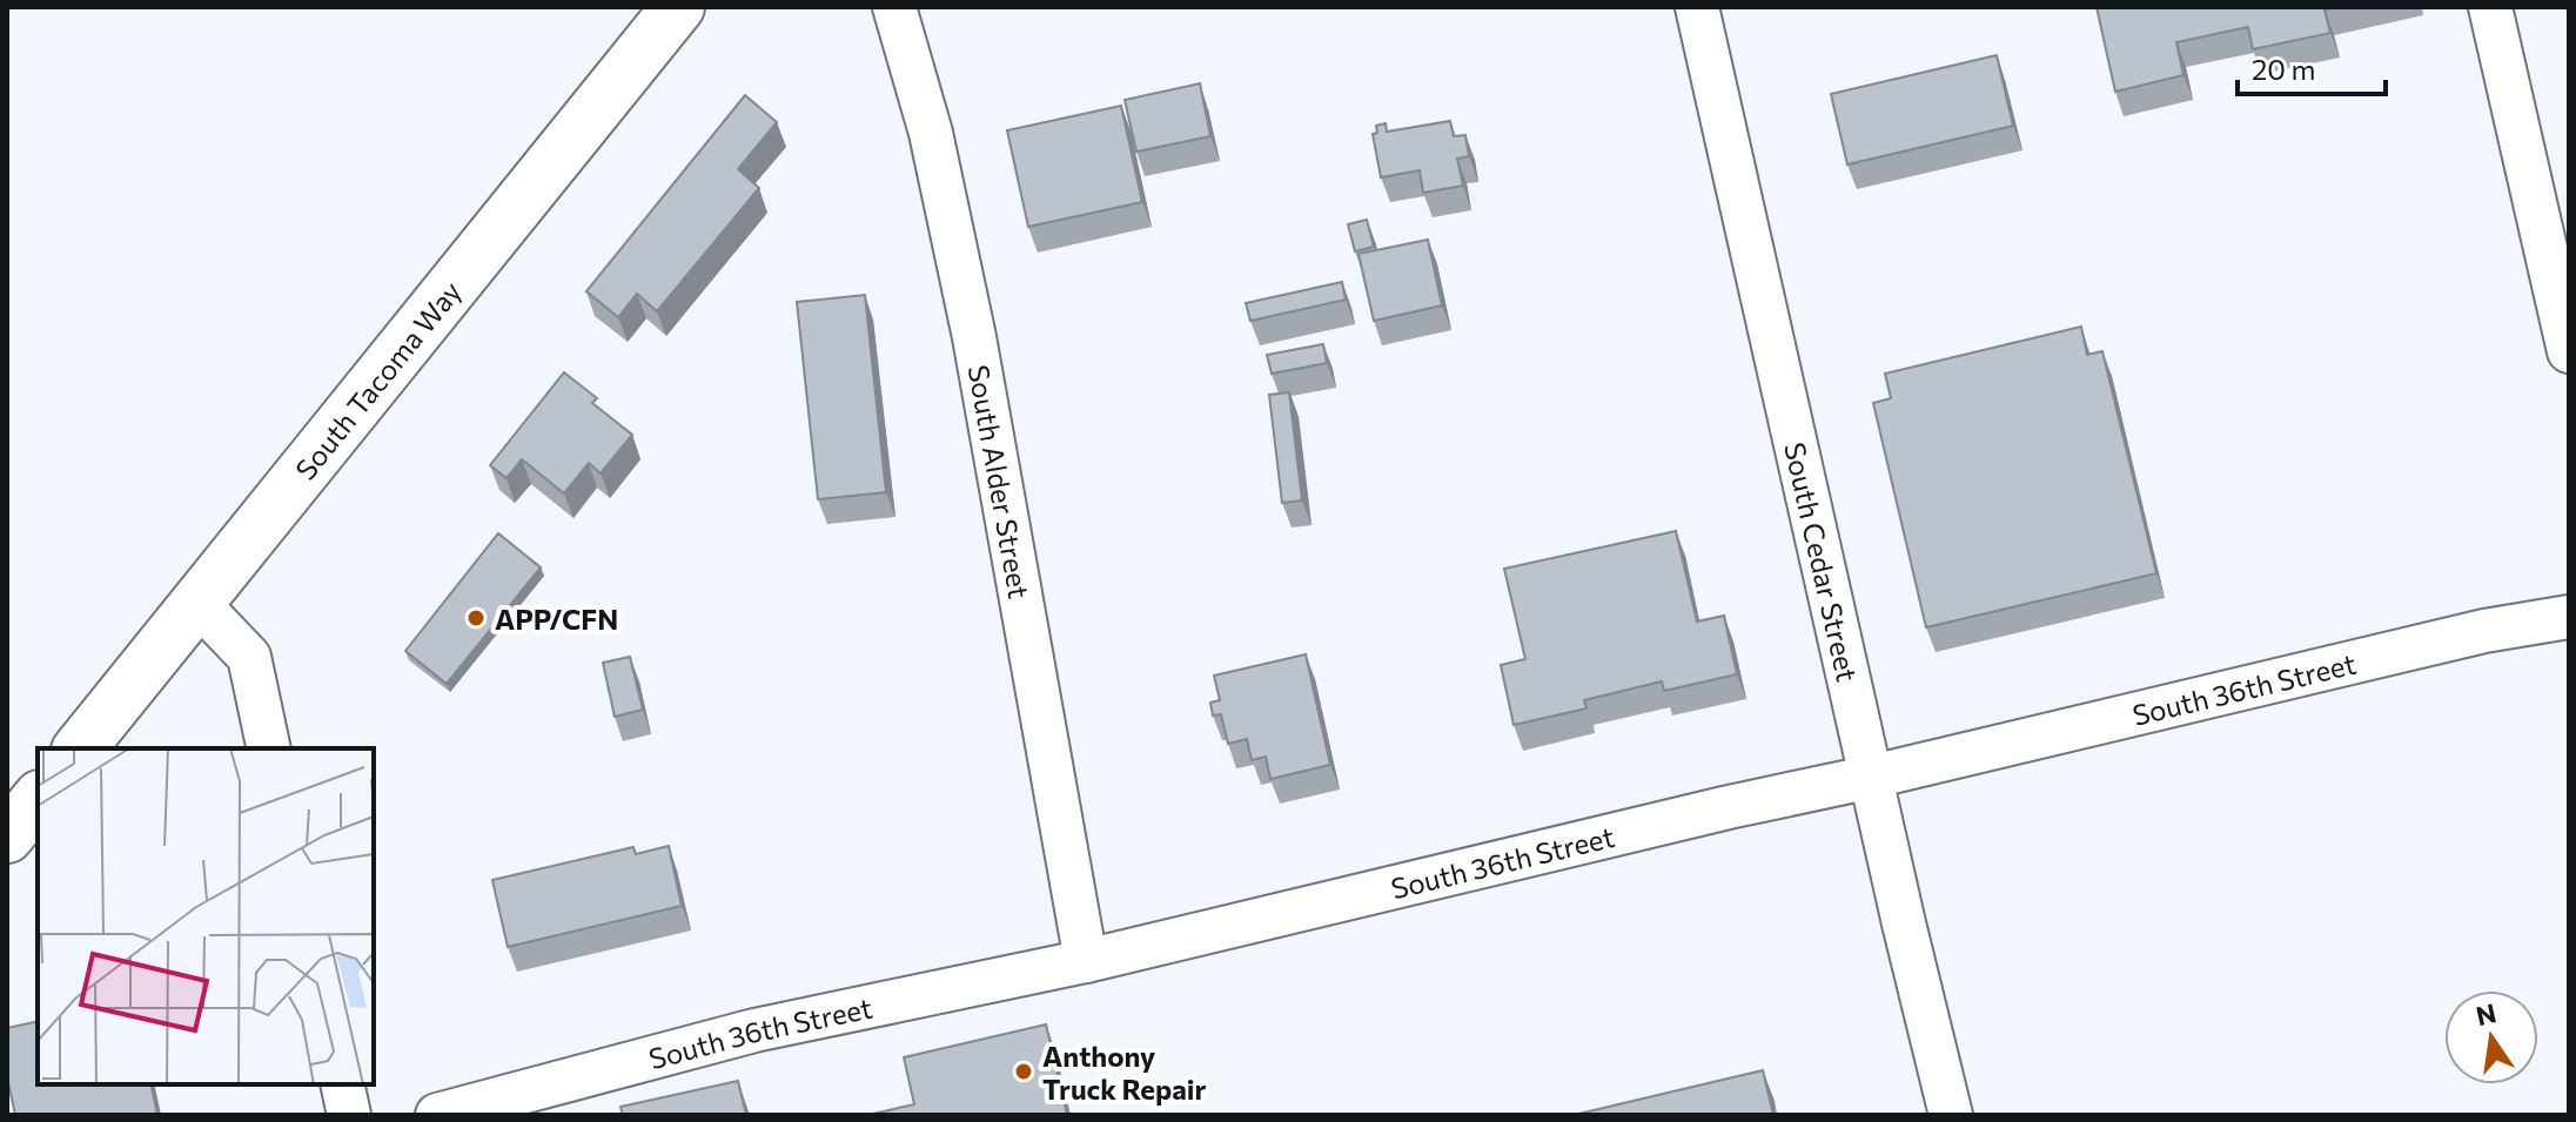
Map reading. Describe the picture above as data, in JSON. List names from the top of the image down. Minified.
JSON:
{"streets":{"main road":["South Tacoma Way"],"street":["South Alder Street","South Cedar Street","South 36th Street"]},"crossings":[["South Alder Street","South 36th Street"],["South Cedar Street","South 36th Street"]],"places":["APP/CFN","Anthony Truck Repair"],"scale_bar":"20 m","north":"top"}
